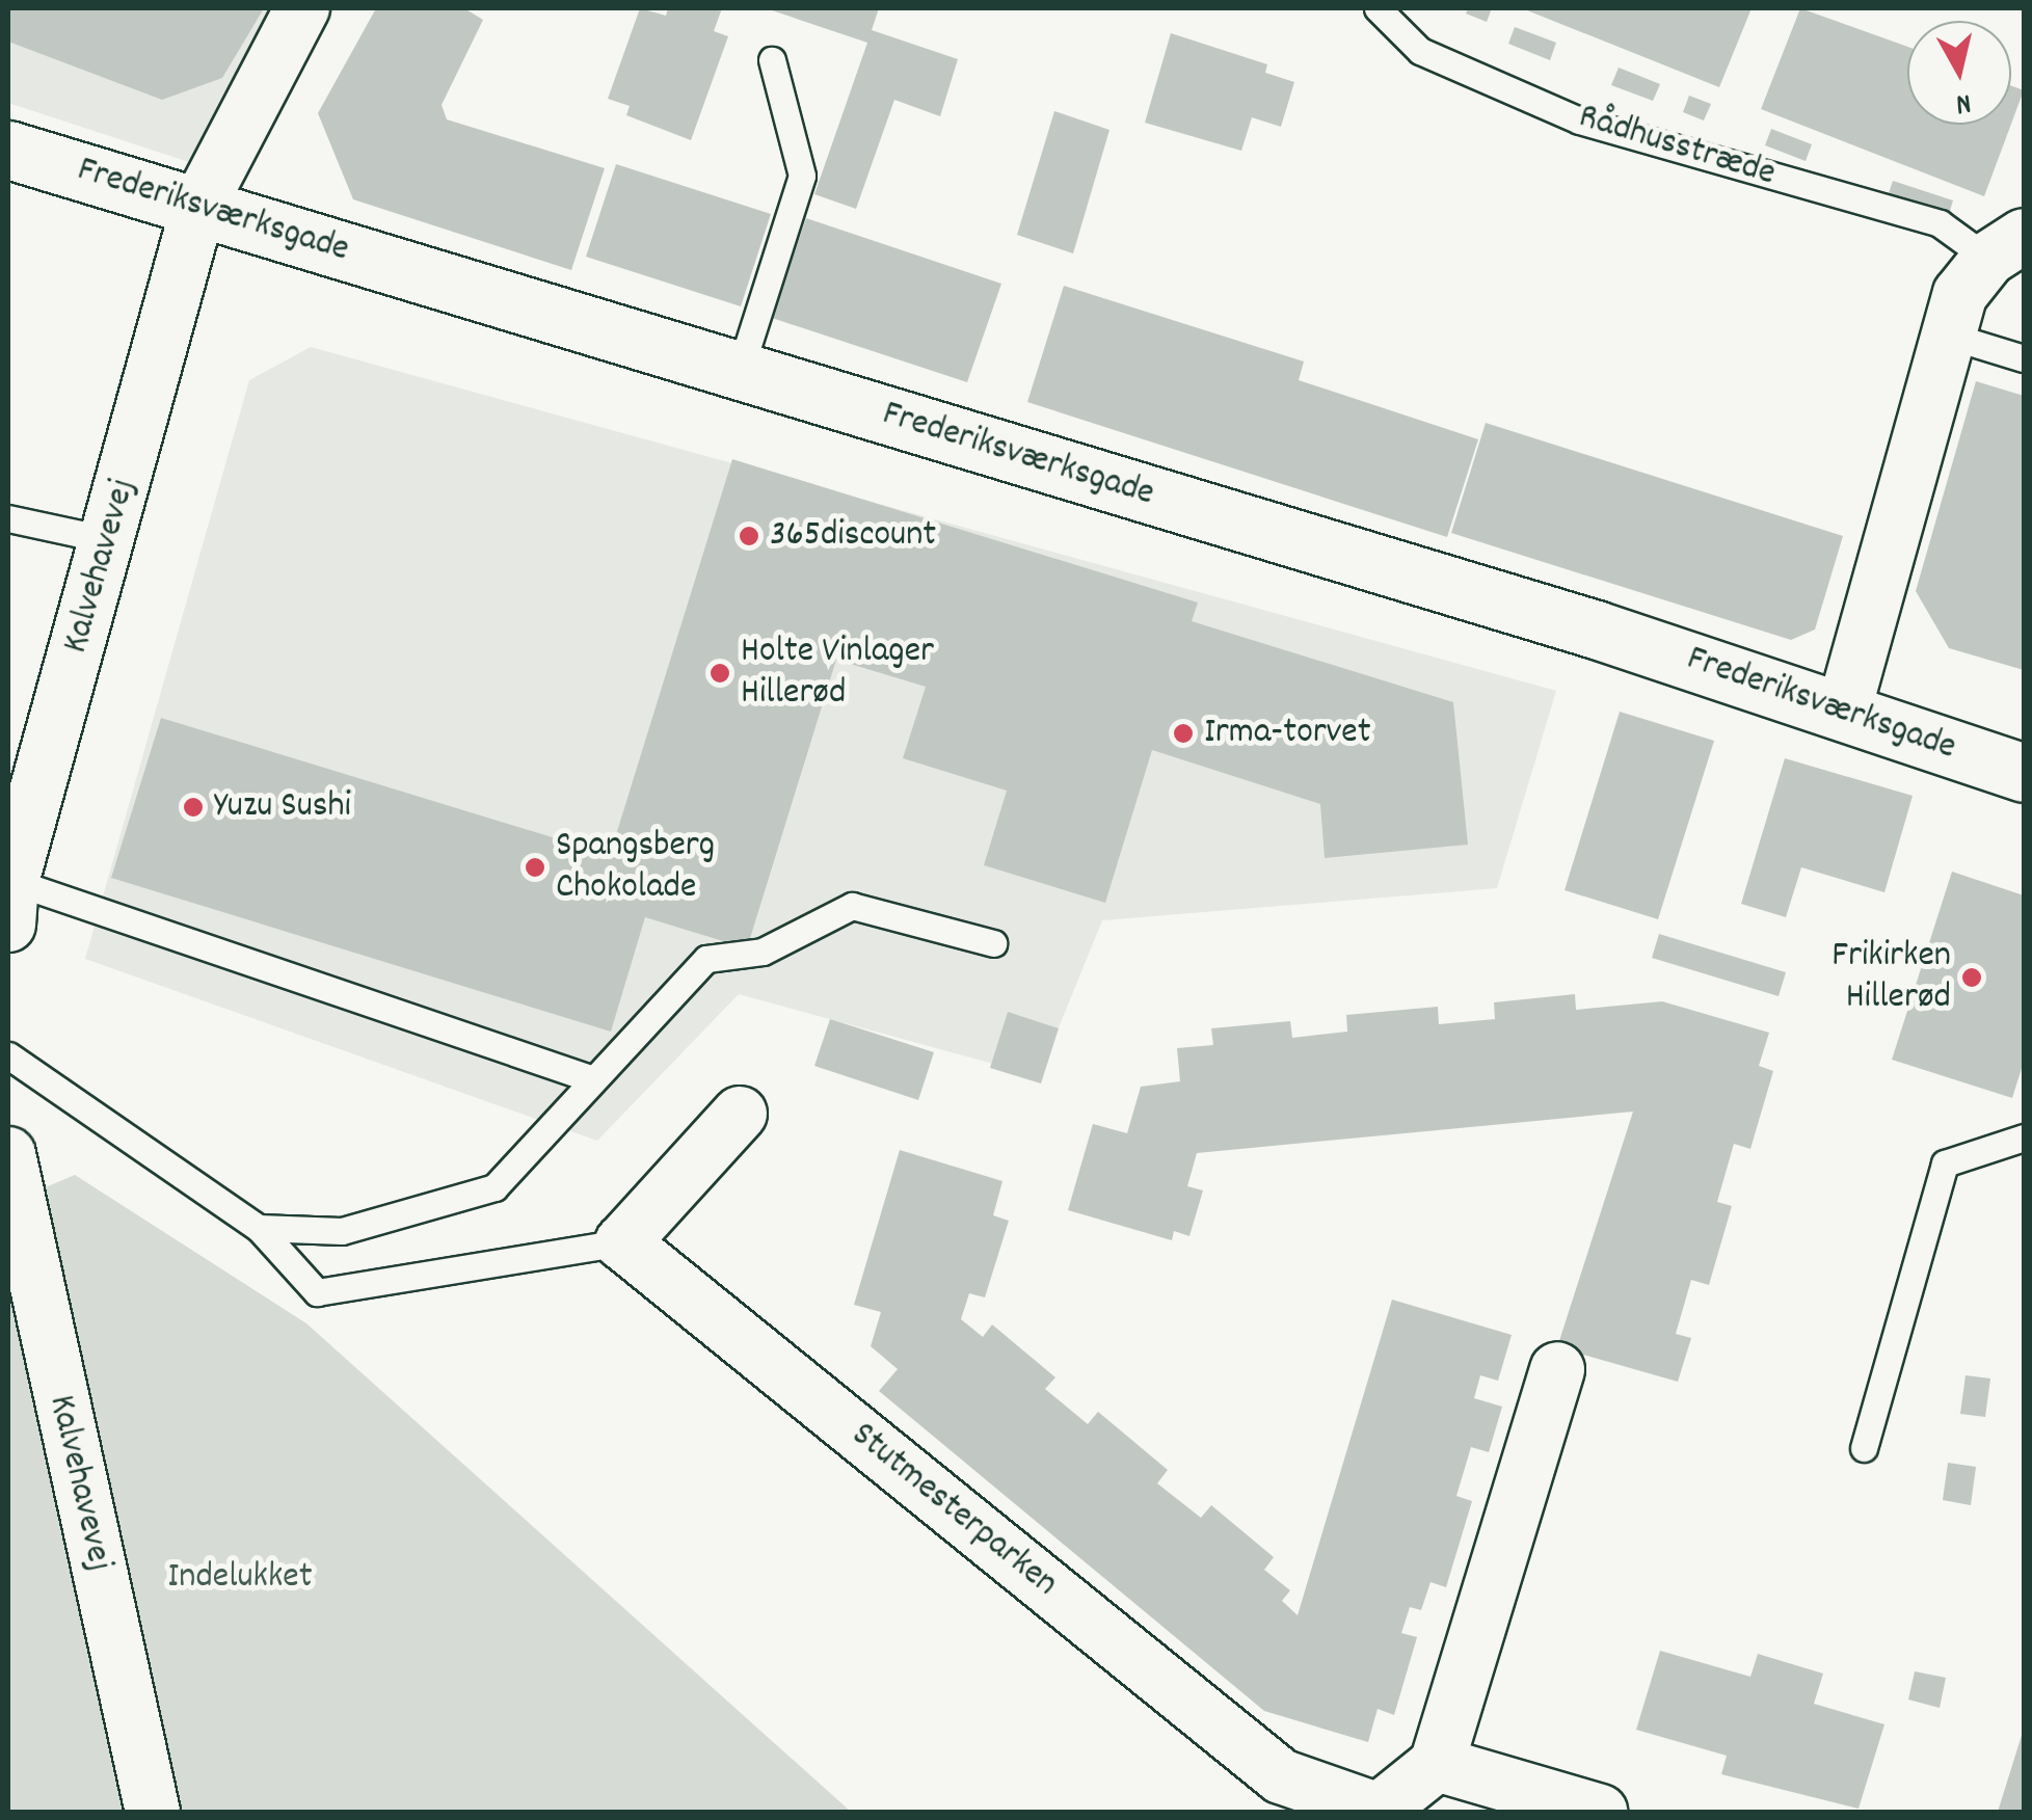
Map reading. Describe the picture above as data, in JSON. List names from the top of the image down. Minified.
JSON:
{"streets":{"street":["Rådhusstræde","Frederiksværksgade","Kalvehavevej","Stutmesterparken"]},"crossings":[["Rådhusstræde","Frederiksværksgade"],["Frederiksværksgade","Kalvehavevej"]],"parks":["Indelukket"],"places":["365discount","Holte Vinlager Hillerød","Irma-torvet","Yuzu Sushi","Spangsberg Chokolade","Frikirken Hillerød"],"north":"bottom"}
